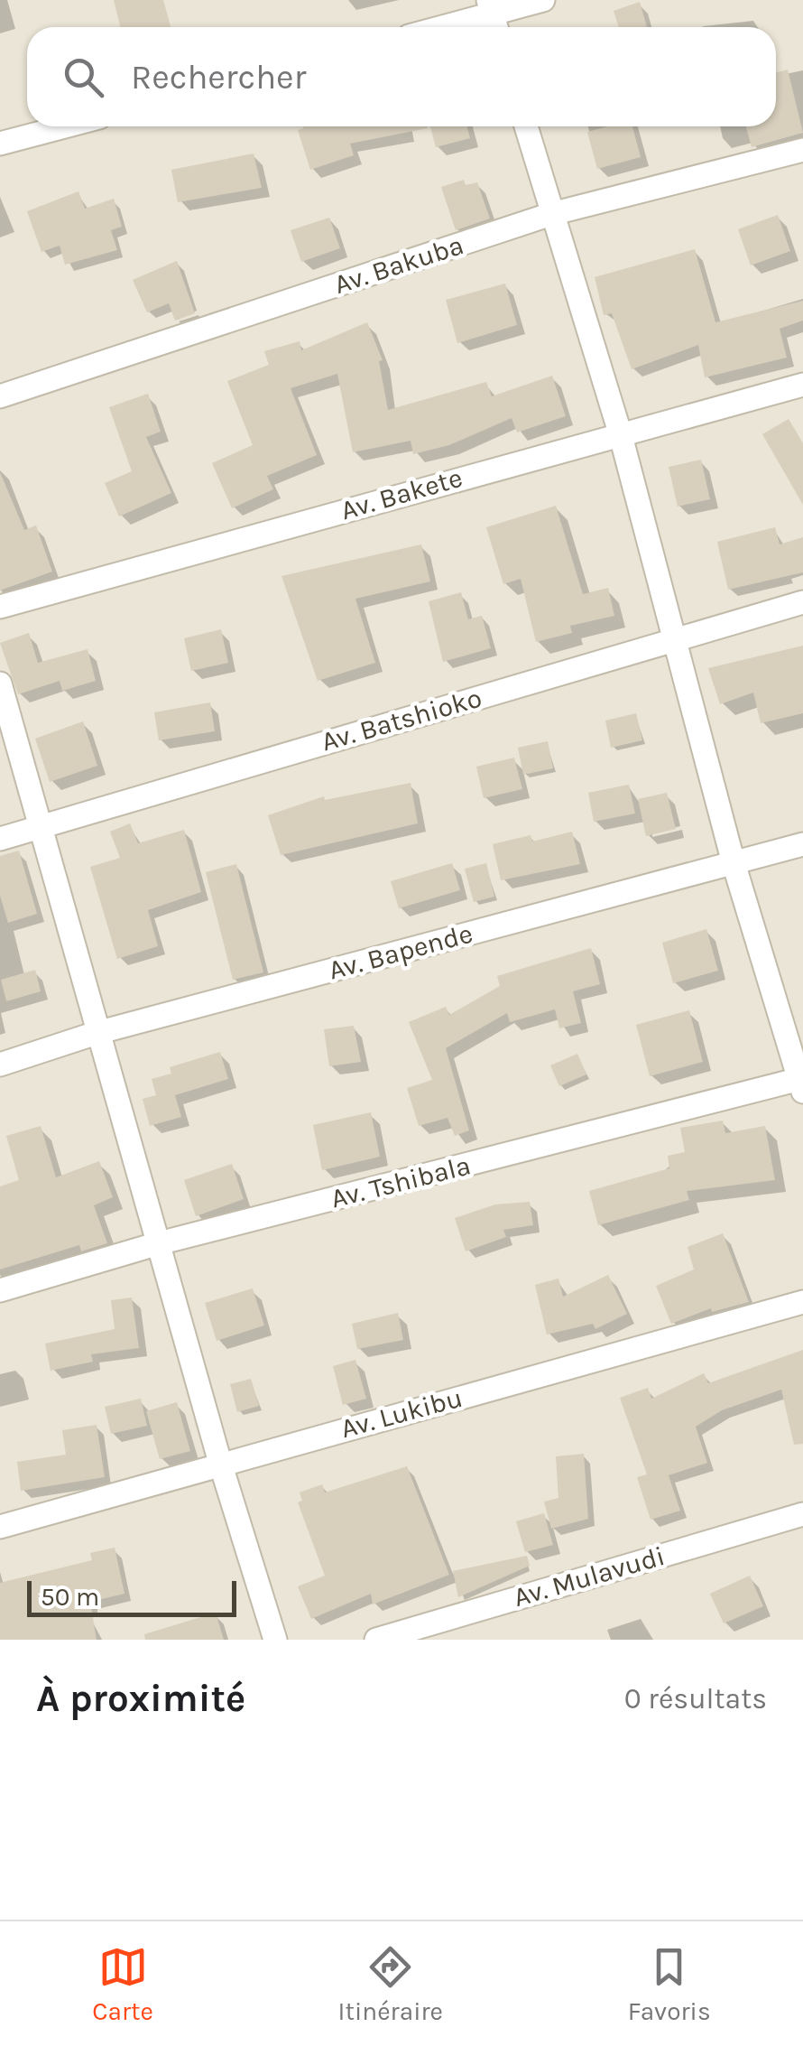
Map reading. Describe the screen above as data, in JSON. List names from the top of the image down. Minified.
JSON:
{"streets":{"street":["Av. Bakuba","Av. Bakete","Av. Batshioko","Av. Bapende","Av. Tshibala","Av. Lukibu","Av. Mulavudi"]},"scale_bar":"50 m","page":{"search":"Rechercher","scale":"50 m","heading":["À proximité","0 résultats"],"nav":["Carte","Itinéraire","Favoris"]}}
